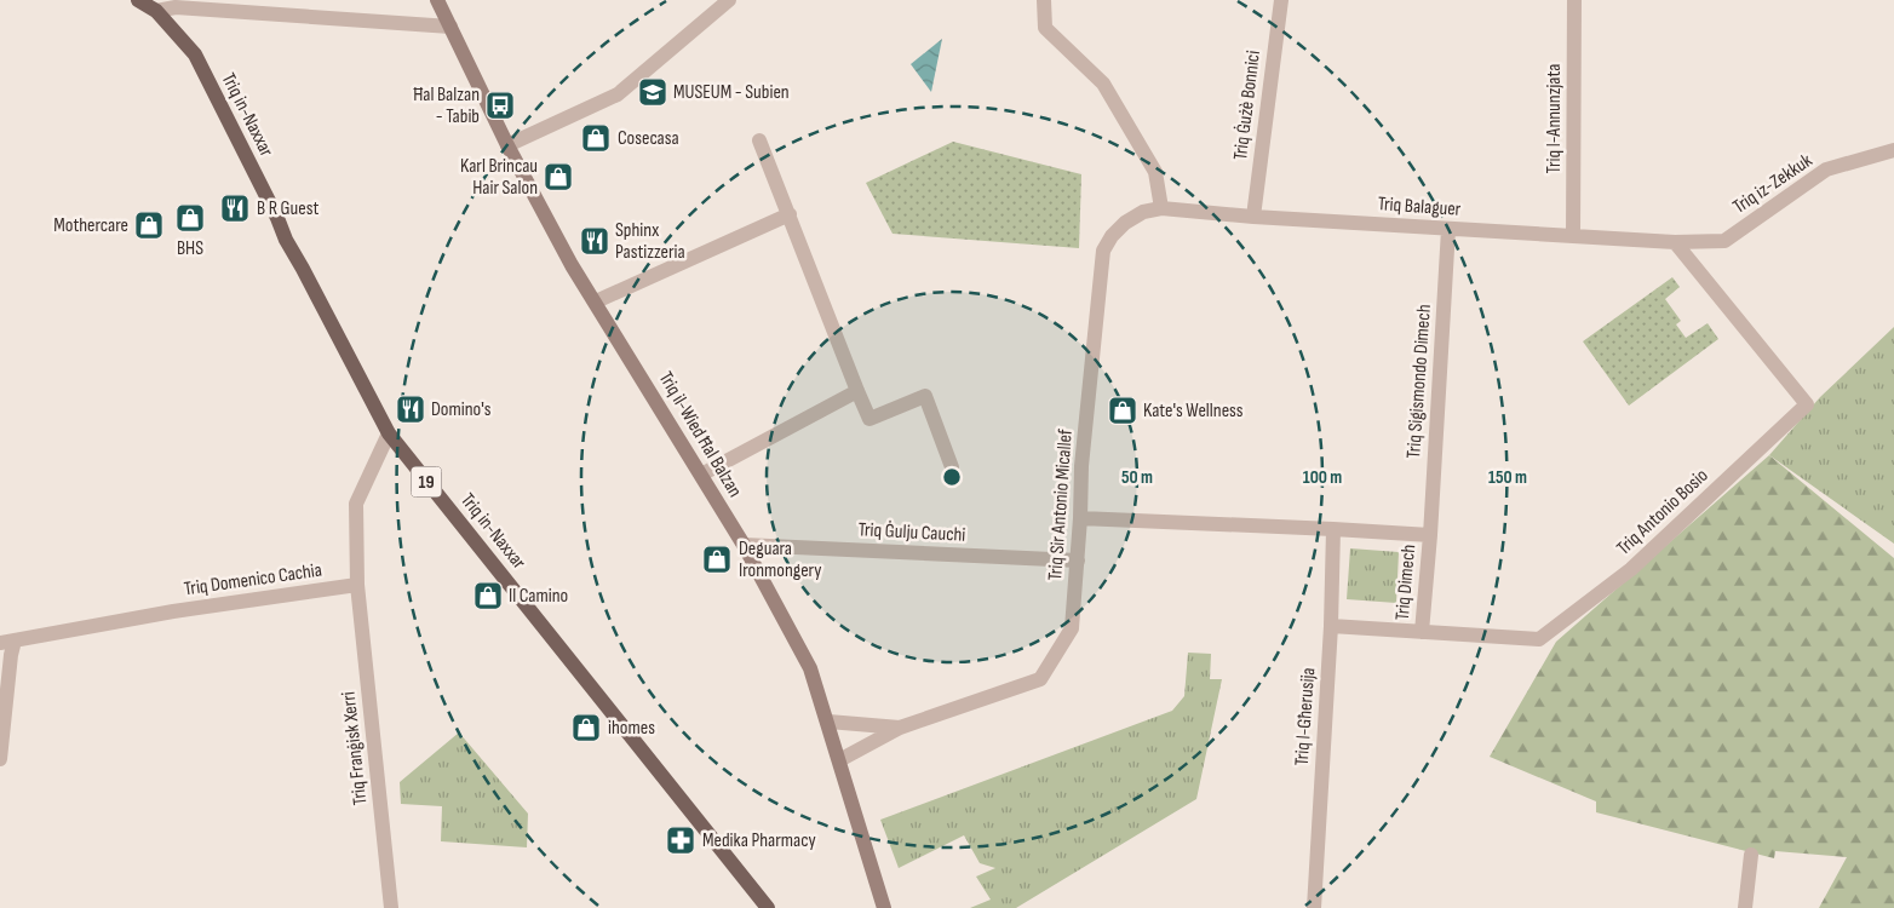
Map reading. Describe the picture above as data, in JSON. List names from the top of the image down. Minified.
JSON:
{"streets":{"main road":["Triq in-Naxxar","Triq il-Wied Ħal Balzan","19"],"street":["Triq Ġużè Bonnici","Triq l-Annunzjata","Triq iz-Zekkuk","Triq Balaguer","Triq Sigismondo Dimech","Triq Sir Antonio Micallef","Triq Antonio Bosio","Triq Ġulju Cauchi","Triq Domenico Cachia","Triq Dimech","Triq l-Għerusija","Triq Franġisk Xerri"]},"crossings":[["Triq Ġużè Bonnici","Triq Balaguer"],["Triq l-Annunzjata","Triq Balaguer"],["Triq iz-Zekkuk","Triq Balaguer"],["Triq iz-Zekkuk","Triq Antonio Bosio"],["Triq Balaguer","Triq Sigismondo Dimech"],["Triq Balaguer","Triq Sir Antonio Micallef"],["Triq Balaguer","Triq Antonio Bosio"],["Triq Sigismondo Dimech","Triq Dimech"],["Triq il-Wied Ħal Balzan","Triq Sir Antonio Micallef"],["Triq il-Wied Ħal Balzan","Triq Ġulju Cauchi"],["Triq Sir Antonio Micallef","Triq Ġulju Cauchi"],["Triq Antonio Bosio","Triq Dimech"],["Triq Antonio Bosio","Triq l-Għerusija"],["Triq Domenico Cachia","Triq Franġisk Xerri"]],"places":{"school or university":["MUSEUM - Subien"],"bus stop":["Ħal Balzan - Tabib"],"shop":["Cosecasa","Karl Brincau Hair Salon","BHS","Mothercare","Kate's Wellness","Deguara Ironmongery","Il Camino","ihomes"],"restaurant":["B R Guest","Sphinx Pastizzeria","Domino's"],"pharmacy":["Medika Pharmacy"]},"rings":["50 m","100 m","150 m"]}
